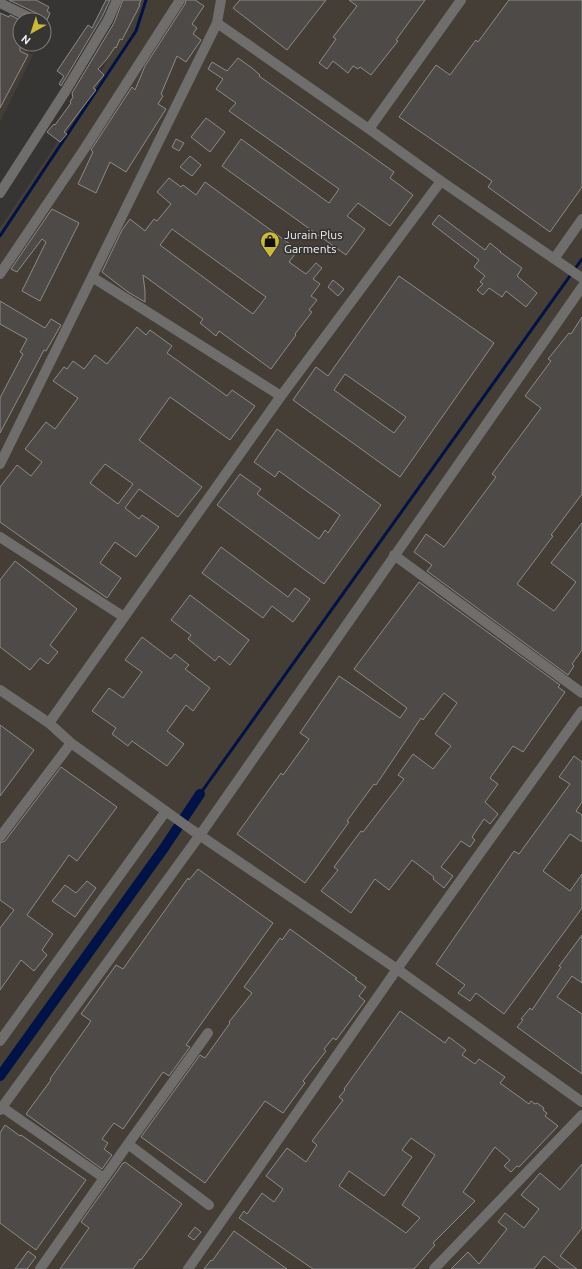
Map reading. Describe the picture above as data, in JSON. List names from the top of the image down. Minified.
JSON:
{"places":{"shop":["Jurain Plus Garments"]},"north":"bottom left"}
